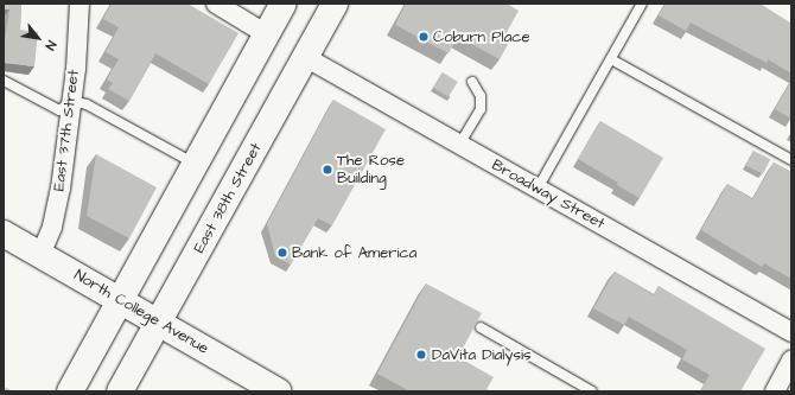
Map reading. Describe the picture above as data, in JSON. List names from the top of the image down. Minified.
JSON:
{"streets":{"main road":["East 38th Street","North College Avenue"],"street":["East 37th Street","Broadway Street"]},"crossings":[["East 37th Street","North College Avenue"],["Broadway Street","East 38th Street"],["East 38th Street","North College Avenue"]],"places":["Coburn Place","The Rose Building","Bank of America","DaVita Dialysis"],"north":"bottom right"}
